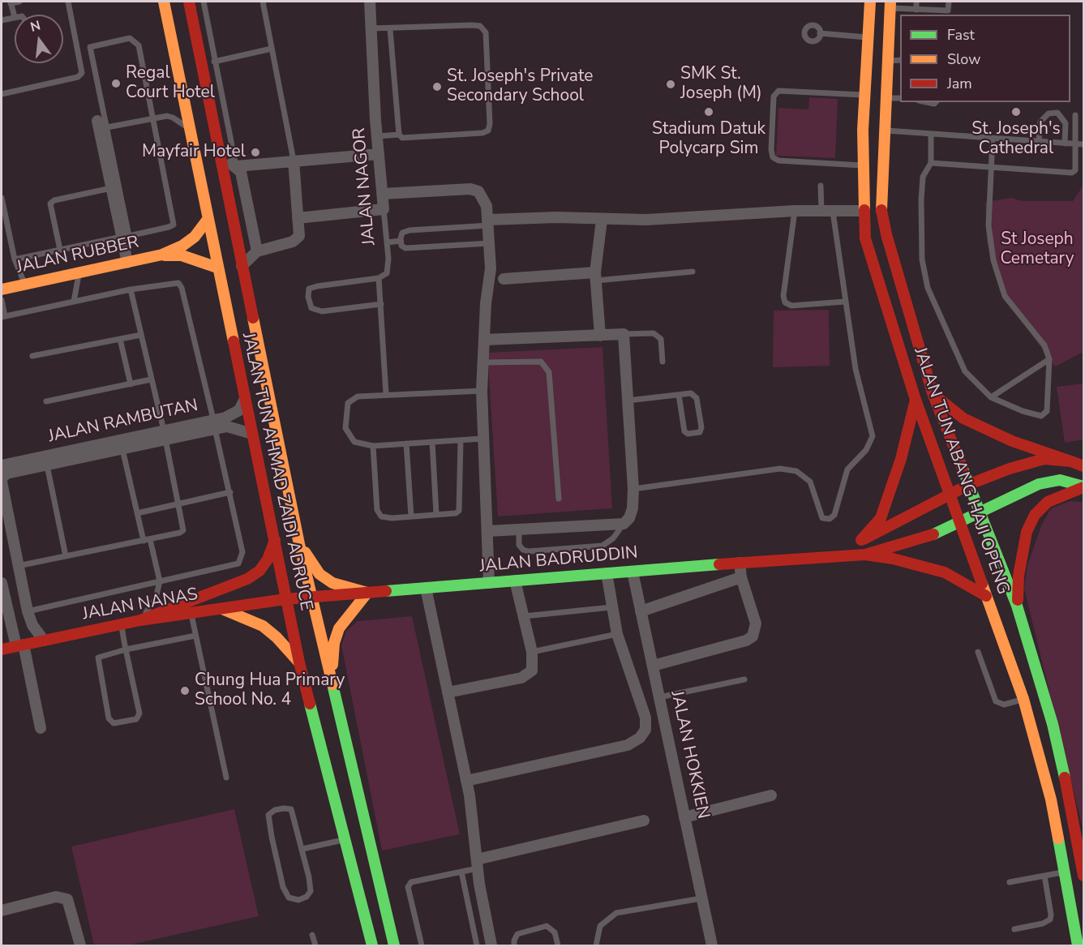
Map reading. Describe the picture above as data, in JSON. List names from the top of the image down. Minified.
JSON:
{"streets":{"main road":["JALAN RUBBER","JALAN TUN ABANG HAJI OPENG","JALAN TUN AHMAD ZAIDI ADRUCE","JALAN BADRUDDIN","JALAN NANAS"],"street":["JALAN NAGOR","JALAN RAMBUTAN","JALAN HOKKIEN"]},"crossings":[["JALAN RUBBER","JALAN TUN AHMAD ZAIDI ADRUCE"],["JALAN RAMBUTAN","JALAN TUN AHMAD ZAIDI ADRUCE"],["JALAN TUN ABANG HAJI OPENG","JALAN BADRUDDIN"],["JALAN TUN AHMAD ZAIDI ADRUCE","JALAN BADRUDDIN"],["JALAN TUN AHMAD ZAIDI ADRUCE","JALAN NANAS"],["JALAN BADRUDDIN","JALAN NANAS"],["JALAN BADRUDDIN","JALAN HOKKIEN"]],"parks":["St Joseph Cemetary"],"places":["Regal Court Hotel","SMK St. Joseph (M)","St. Joseph's Private Secondary School","Stadium Datuk Polycarp Sim","St. Joseph's Cathedral","Mayfair Hotel","Chung Hua Primary School No. 4"],"legend":["Fast","Slow","Jam"],"north":"top"}
